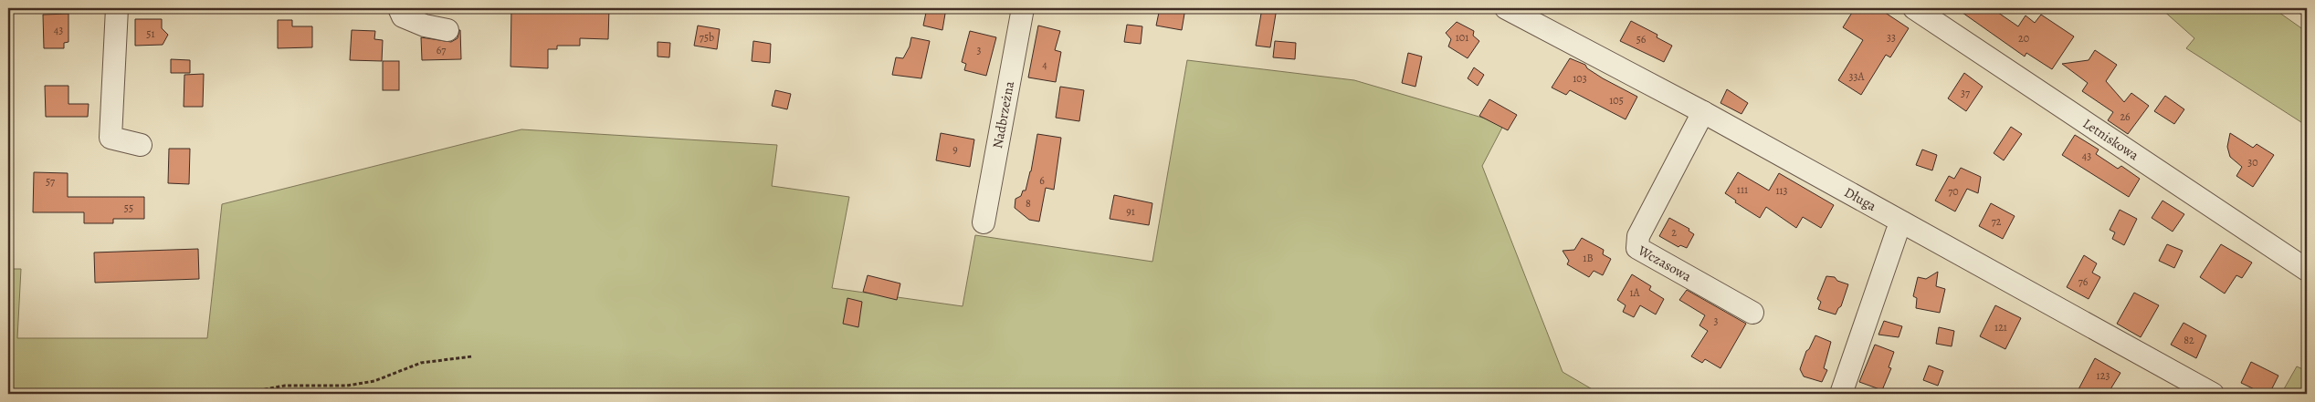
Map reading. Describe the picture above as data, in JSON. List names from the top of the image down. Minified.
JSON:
{"streets":{"street":["Nadbrzeżna","Letniskowa","Długa","Wczasowa"]},"crossings":[["Długa","Wczasowa"]],"house_numbers":["43","51","75b","101","33","20","56","67","3","4","33A","103","37","105","26","9","43","30","6","57","111","113","70","8","55","91","72","2","1B","76","1A","3","121","82","123"]}
